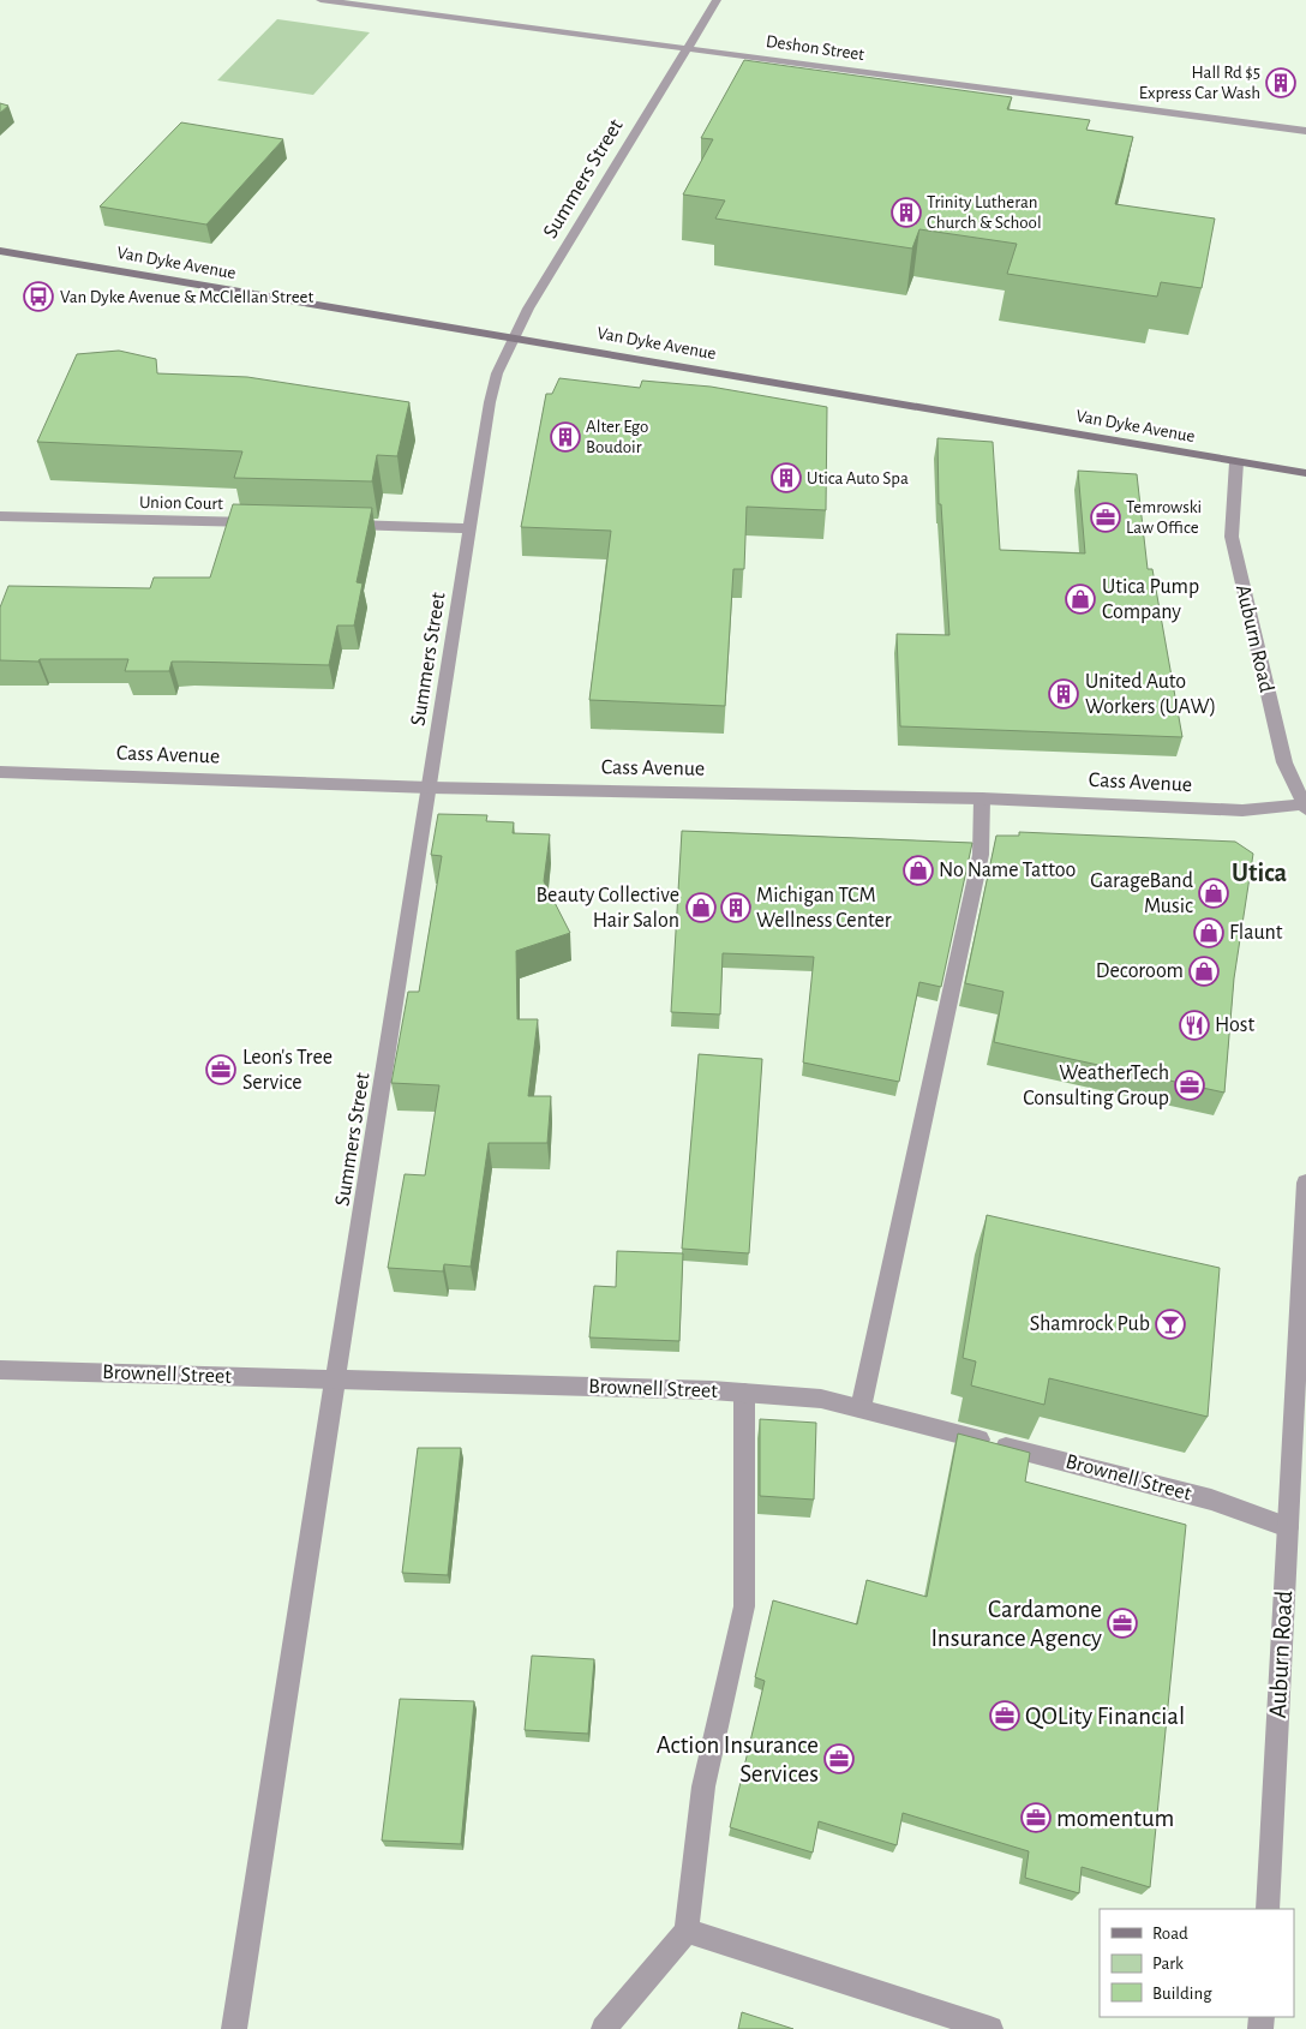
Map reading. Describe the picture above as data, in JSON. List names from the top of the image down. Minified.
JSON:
{"streets":{"main road":["Van Dyke Avenue"],"street":["Deshon Street","Summers Street","Union Court","Auburn Road","Cass Avenue","Brownell Street"]},"crossings":[["Deshon Street","Summers Street"],["Summers Street","Van Dyke Avenue"],["Summers Street","Cass Avenue"],["Summers Street","Brownell Street"],["Van Dyke Avenue","Auburn Road"],["Auburn Road","Cass Avenue"],["Auburn Road","Brownell Street"]],"districts":["Utica"],"places":{"building":["Hall Rd $5 Express Car Wash","Trinity Lutheran Church & School","Alter Ego Boudoir","Utica Auto Spa","United Auto Workers (UAW)","Michigan TCM Wellness Center"],"bus stop":["Van Dyke Avenue & McClellan Street"],"office":["Temrowski Law Office","Leon's Tree Service","WeatherTech Consulting Group","Cardamone Insurance Agency","QOLity Financial","Action Insurance Services","momentum"],"shop":["Utica Pump Company","No Name Tattoo","GarageBand Music","Beauty Collective Hair Salon","Flaunt","Decoroom"],"restaurant":["Host"],"bar":["Shamrock Pub"]},"legend":["Road","Park","Building"]}
